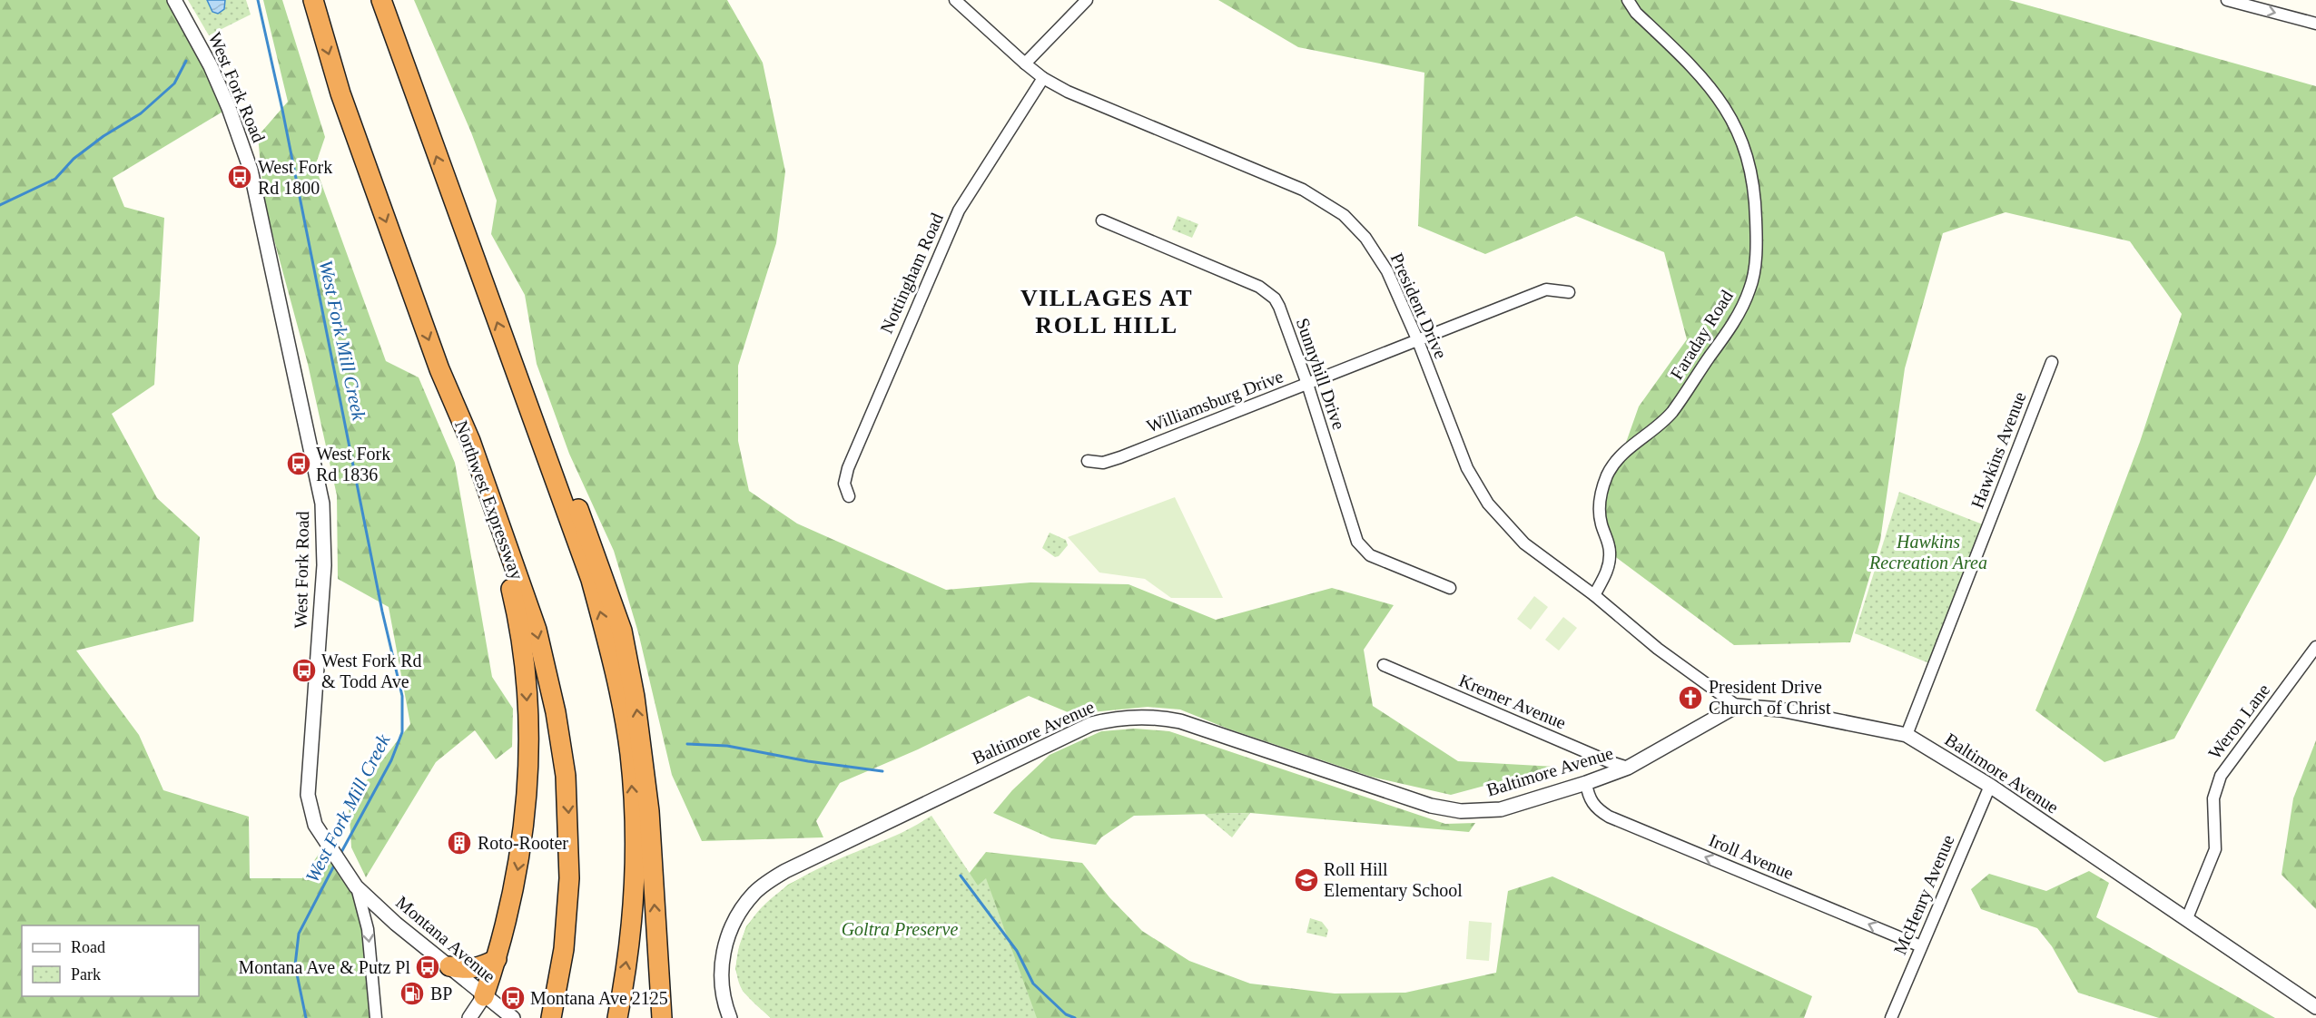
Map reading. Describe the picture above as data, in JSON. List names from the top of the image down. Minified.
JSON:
{"streets":{"highway":["Northwest Expressway"],"street":["West Fork Road","Nottingham Road","President Drive","Faraday Road","Sunnyhill Drive","Williamsburg Drive","Hawkins Avenue","Kremer Avenue","Weron Lane","Baltimore Avenue","Iroll Avenue","McHenry Avenue","Montana Avenue"]},"crossings":[["West Fork Road","Montana Avenue"],["Nottingham Road","President Drive"],["President Drive","Faraday Road"],["President Drive","Williamsburg Drive"],["President Drive","Baltimore Avenue"],["Sunnyhill Drive","Williamsburg Drive"],["Hawkins Avenue","Baltimore Avenue"],["Kremer Avenue","Baltimore Avenue"],["Weron Lane","Baltimore Avenue"],["Baltimore Avenue","Iroll Avenue"],["Baltimore Avenue","McHenry Avenue"],["Iroll Avenue","McHenry Avenue"]],"one_way":["Iroll Avenue"],"districts":["VILLAGES AT ROLL HILL"],"water":["West Fork Mill Creek"],"parks":["Hawkins Recreation Area","Goltra Preserve"],"places":{"bus stop":["West Fork Rd 1800","West Fork Rd 1836","West Fork Rd & Todd Ave","Montana Ave & Putz Pl","Montana Ave 2125"],"church":["President Drive Church of Christ"],"building":["Roto-Rooter"],"school or university":["Roll Hill Elementary School"],"fuel station":["BP"]},"legend":["Road","Park"]}
